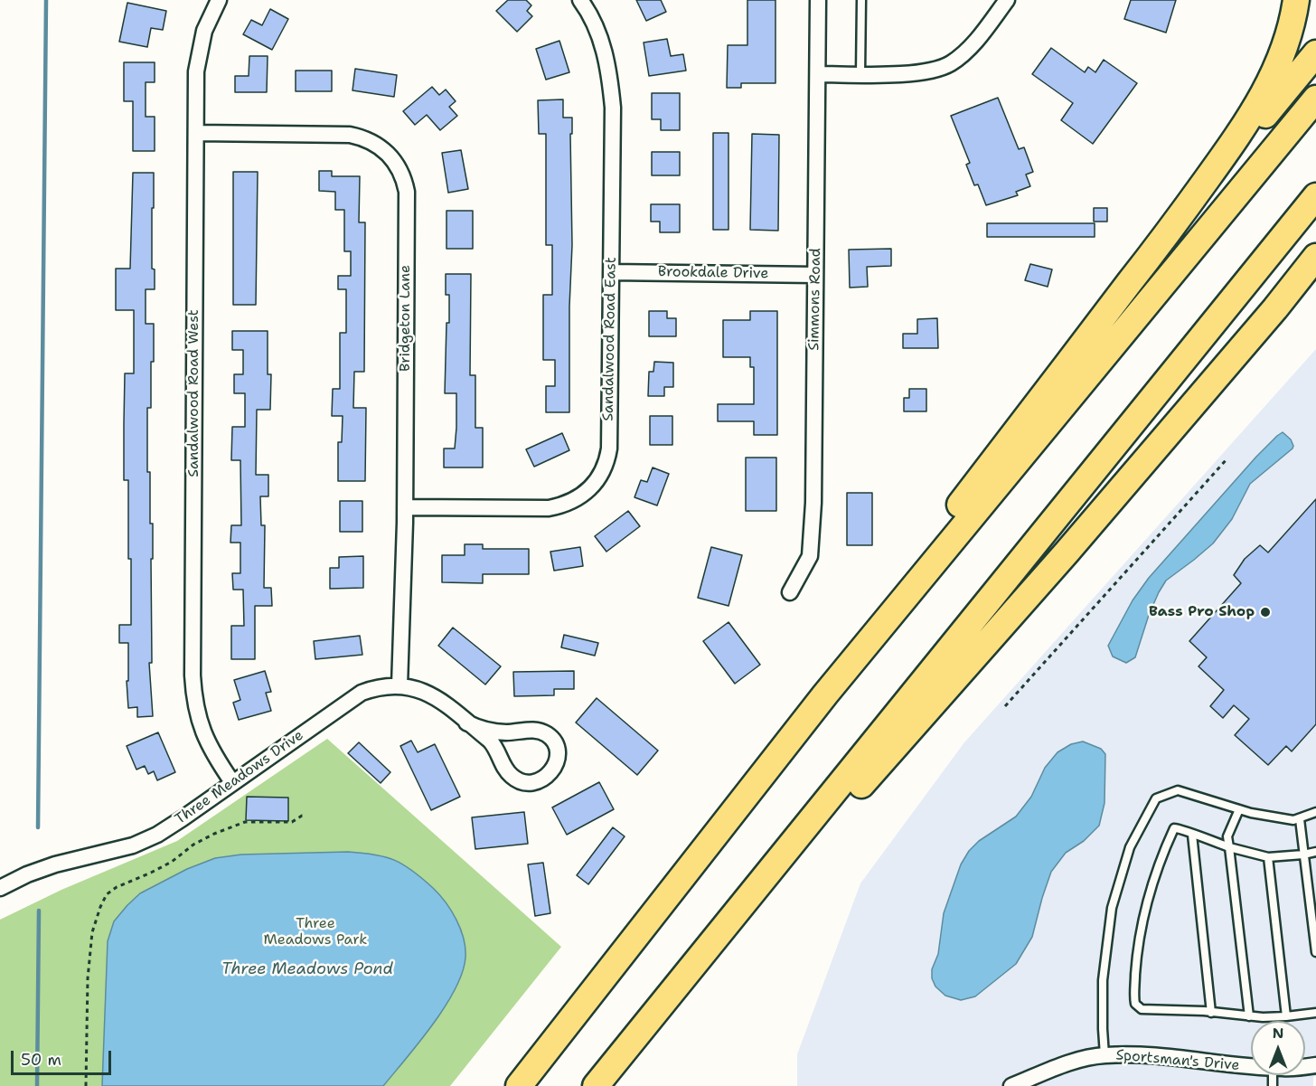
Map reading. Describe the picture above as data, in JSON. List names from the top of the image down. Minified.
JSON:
{"streets":{"street":["Brookdale Drive","Simmons Road","Bridgeton Lane","Sandalwood Road East","Sandalwood Road West","Three Meadows Drive","Sportsman's Drive"]},"crossings":[["Brookdale Drive","Simmons Road"],["Brookdale Drive","Sandalwood Road East"],["Bridgeton Lane","Sandalwood Road East"],["Bridgeton Lane","Sandalwood Road West"],["Bridgeton Lane","Three Meadows Drive"],["Sandalwood Road West","Three Meadows Drive"]],"water":["Three Meadows Pond"],"parks":["Three Meadows Park"],"places":["Bass Pro Shop"],"scale_bar":"50 m","north":"top"}
